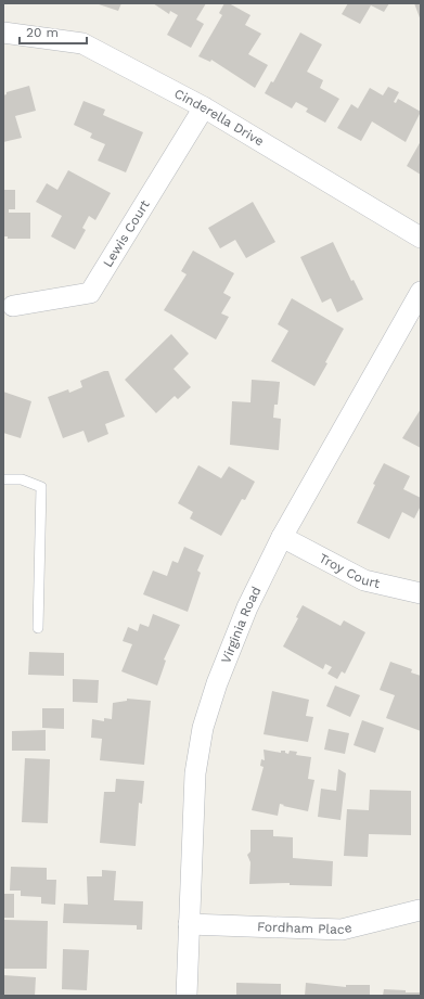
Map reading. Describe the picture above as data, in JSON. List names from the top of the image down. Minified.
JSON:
{"streets":{"street":["Cinderella Drive","Lewis Court","Troy Court","Virginia Road","Fordham Place"]},"crossings":[["Cinderella Drive","Lewis Court"],["Troy Court","Virginia Road"],["Virginia Road","Fordham Place"]],"scale_bar":"20 m"}
